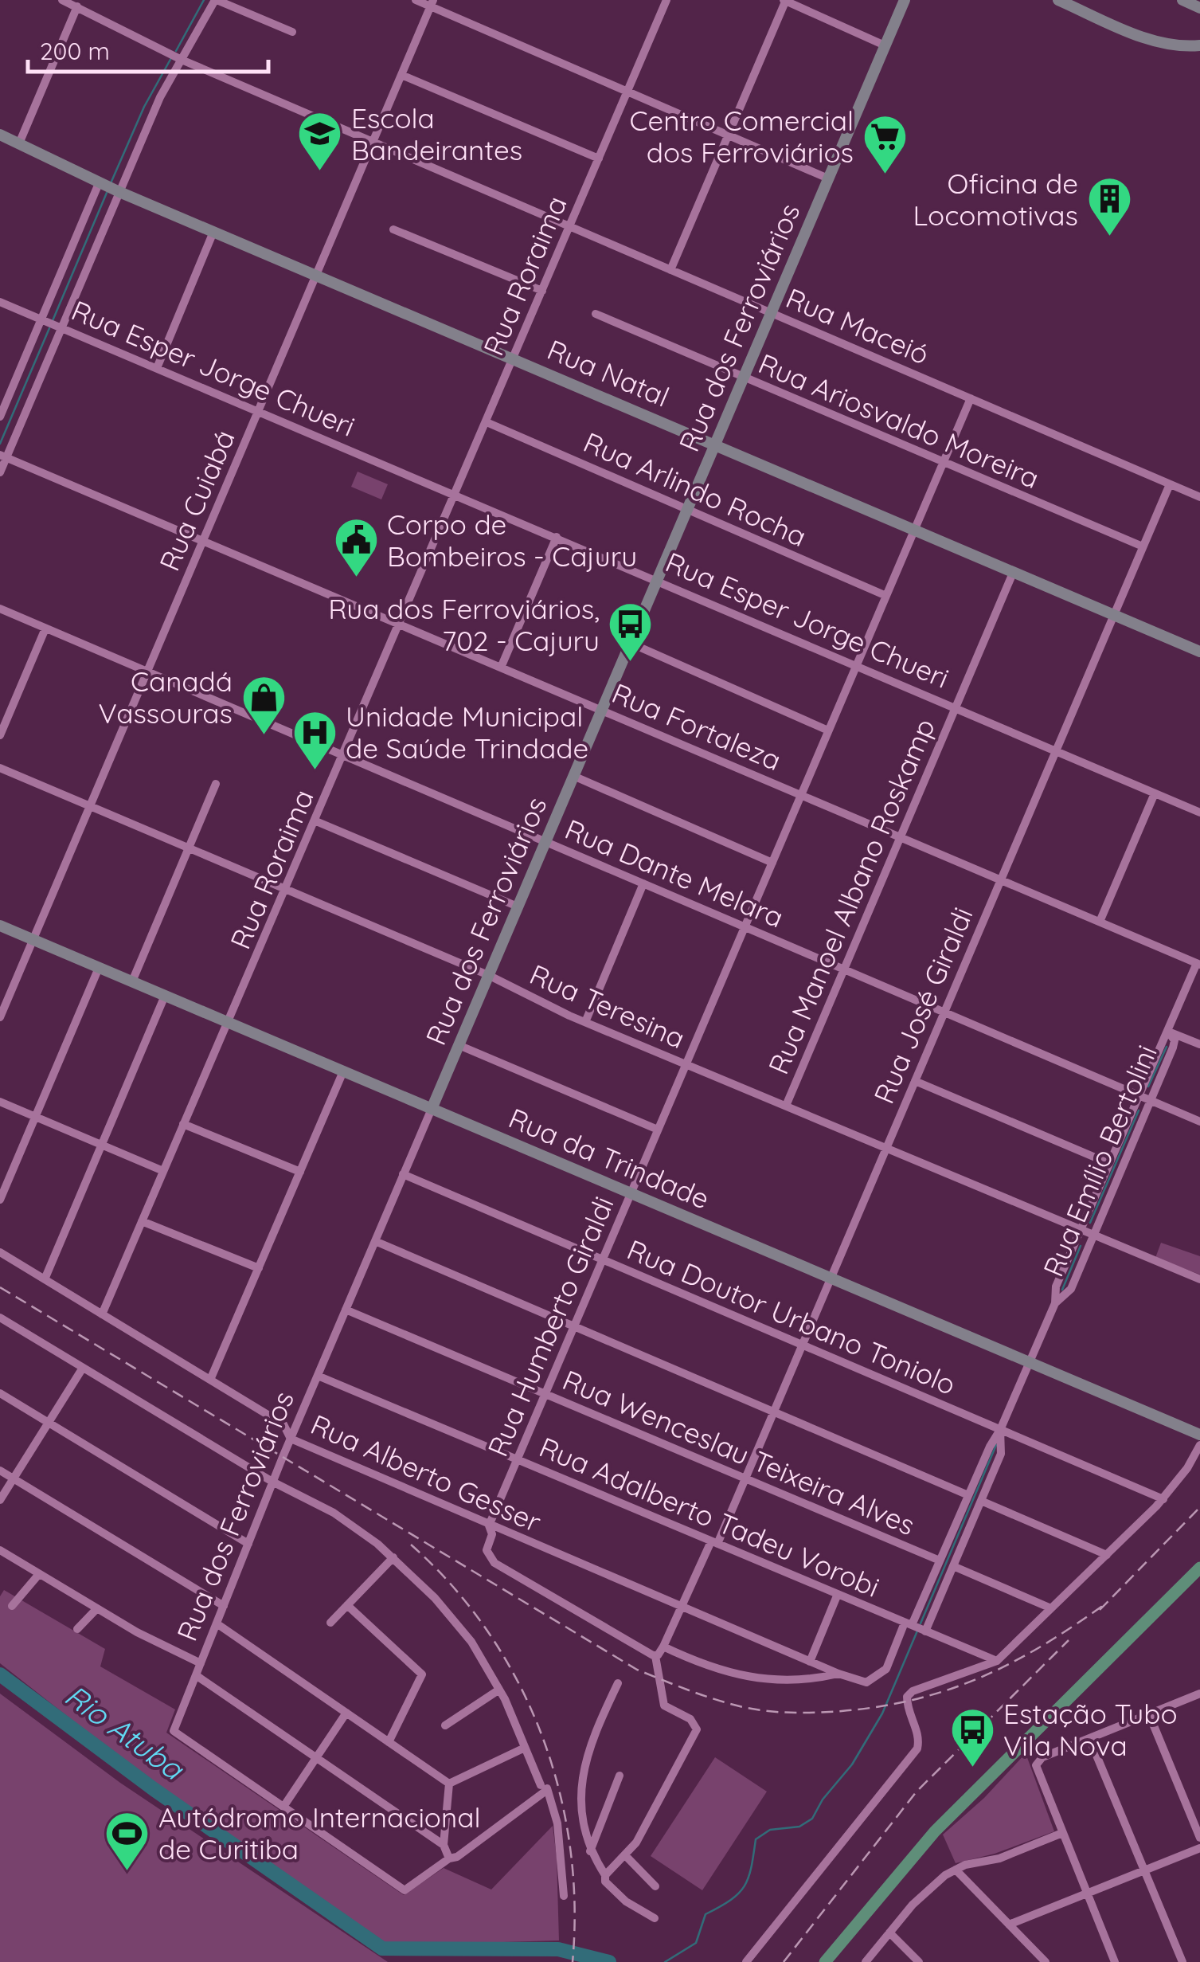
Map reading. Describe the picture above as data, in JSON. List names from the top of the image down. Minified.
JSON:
{"streets":{"street":["Rua Roraima","Rua Maceió","Rua dos Ferroviários","Rua Esper Jorge Chueri","Rua Natal","Rua Ariosvaldo Moreira","Rua Arlindo Rocha","Rua Cuiabá","Rua Fortaleza","Rua Dante Melara","Rua Manoel Albano Roskamp","Rua José Giraldi","Rua Teresina","Rua da Trindade","Rua Emílio Bertolini","Rua Doutor Urbano Toniolo","Rua Humberto Giraldi","Rua Wenceslau Teixeira Alves","Rua Alberto Gesser","Rua Adalberto Tadeu Vorobi"]},"crossings":[["Rua Roraima","Rua Maceió"],["Rua Roraima","Rua Esper Jorge Chueri"],["Rua Roraima","Rua Natal"],["Rua Roraima","Rua Arlindo Rocha"],["Rua Roraima","Rua Fortaleza"],["Rua Roraima","Rua Dante Melara"],["Rua Roraima","Rua Teresina"],["Rua Roraima","Rua da Trindade"],["Rua Roraima","Rua Alberto Gesser"],["Rua Maceió","Rua dos Ferroviários"],["Rua Maceió","Rua Cuiabá"],["Rua Maceió","Rua José Giraldi"],["Rua Maceió","Rua Humberto Giraldi"],["Rua dos Ferroviários","Rua Esper Jorge Chueri"],["Rua dos Ferroviários","Rua Natal"],["Rua dos Ferroviários","Rua Ariosvaldo Moreira"],["Rua dos Ferroviários","Rua Arlindo Rocha"],["Rua dos Ferroviários","Rua Fortaleza"],["Rua dos Ferroviários","Rua Dante Melara"],["Rua dos Ferroviários","Rua Teresina"],["Rua dos Ferroviários","Rua da Trindade"],["Rua dos Ferroviários","Rua Doutor Urbano Toniolo"],["Rua dos Ferroviários","Rua Wenceslau Teixeira Alves"],["Rua dos Ferroviários","Rua Alberto Gesser"],["Rua dos Ferroviários","Rua Adalberto Tadeu Vorobi"],["Rua Esper Jorge Chueri","Rua Cuiabá"],["Rua Esper Jorge Chueri","Rua Manoel Albano Roskamp"],["Rua Esper Jorge Chueri","Rua José Giraldi"],["Rua Esper Jorge Chueri","Rua Humberto Giraldi"],["Rua Natal","Rua Cuiabá"],["Rua Natal","Rua Manoel Albano Roskamp"],["Rua Natal","Rua José Giraldi"],["Rua Natal","Rua Humberto Giraldi"],["Rua Ariosvaldo Moreira","Rua José Giraldi"],["Rua Ariosvaldo Moreira","Rua Humberto Giraldi"],["Rua Arlindo Rocha","Rua Humberto Giraldi"],["Rua Cuiabá","Rua Fortaleza"],["Rua Cuiabá","Rua Dante Melara"],["Rua Cuiabá","Rua Teresina"],["Rua Cuiabá","Rua da Trindade"],["Rua Fortaleza","Rua Manoel Albano Roskamp"],["Rua Fortaleza","Rua José Giraldi"],["Rua Fortaleza","Rua Emílio Bertolini"],["Rua Fortaleza","Rua Humberto Giraldi"],["Rua Dante Melara","Rua Manoel Albano Roskamp"],["Rua Dante Melara","Rua José Giraldi"],["Rua Dante Melara","Rua Emílio Bertolini"],["Rua Dante Melara","Rua Humberto Giraldi"],["Rua Manoel Albano Roskamp","Rua Teresina"],["Rua José Giraldi","Rua Teresina"],["Rua José Giraldi","Rua da Trindade"],["Rua José Giraldi","Rua Doutor Urbano Toniolo"],["Rua José Giraldi","Rua Wenceslau Teixeira Alves"],["Rua José Giraldi","Rua Alberto Gesser"],["Rua José Giraldi","Rua Adalberto Tadeu Vorobi"],["Rua Teresina","Rua Emílio Bertolini"],["Rua Teresina","Rua Humberto Giraldi"],["Rua da Trindade","Rua Emílio Bertolini"],["Rua da Trindade","Rua Humberto Giraldi"],["Rua Emílio Bertolini","Rua Doutor Urbano Toniolo"],["Rua Emílio Bertolini","Rua Wenceslau Teixeira Alves"],["Rua Emílio Bertolini","Rua Alberto Gesser"],["Rua Emílio Bertolini","Rua Adalberto Tadeu Vorobi"],["Rua Doutor Urbano Toniolo","Rua Humberto Giraldi"],["Rua Humberto Giraldi","Rua Wenceslau Teixeira Alves"],["Rua Humberto Giraldi","Rua Alberto Gesser"],["Rua Humberto Giraldi","Rua Adalberto Tadeu Vorobi"]],"water":["Rio Atuba"],"places":{"school or university":["Escola Bandeirantes"],"supermarket":["Centro Comercial dos Ferroviários"],"building":["Oficina de Locomotivas"],"public building":["Corpo de Bombeiros - Cajuru"],"bus stop":["Rua dos Ferroviários, 702 - Cajuru","Estação Tubo Vila Nova"],"shop":["Canadá Vassouras"],"hospital":["Unidade Municipal de Saúde Trindade"],"sports":["Autódromo Internacional de Curitiba"]},"scale_bar":"200 m"}
